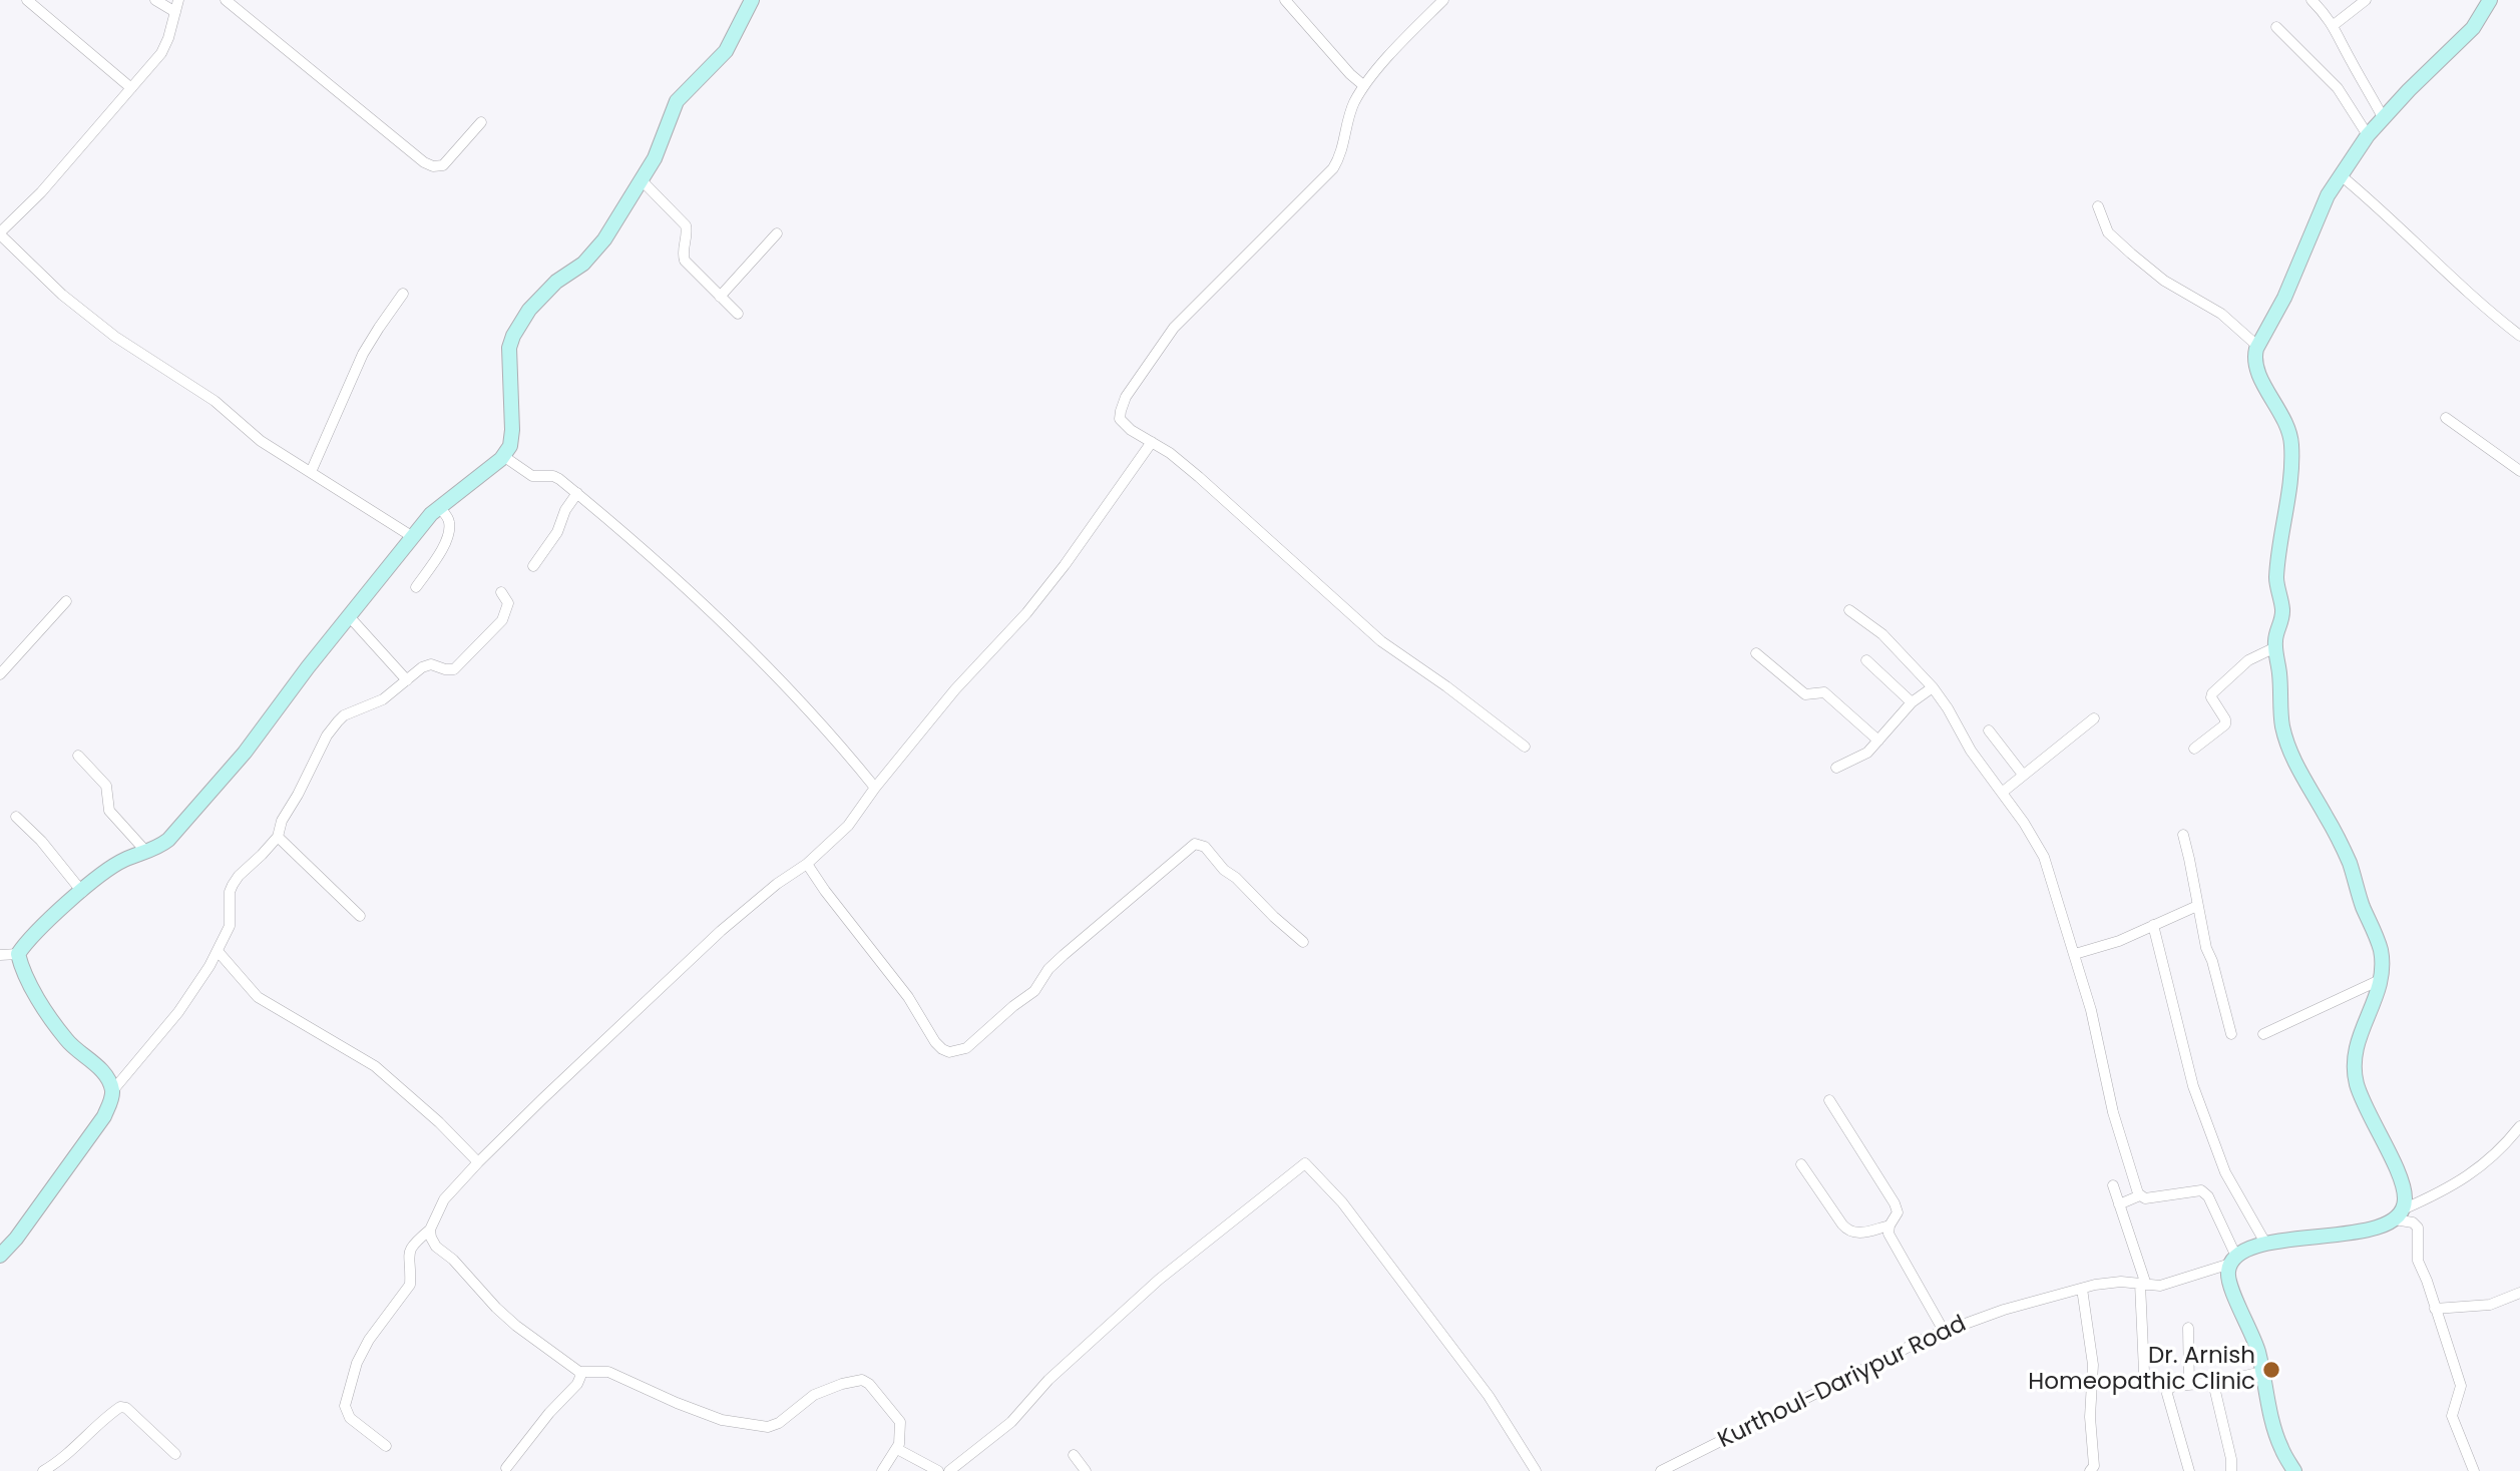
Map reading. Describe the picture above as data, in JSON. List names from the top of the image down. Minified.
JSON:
{"streets":{"street":["Kurthoul-Dariypur Road"]},"places":["Dr. Arnish Homeopathic Clinic"]}
